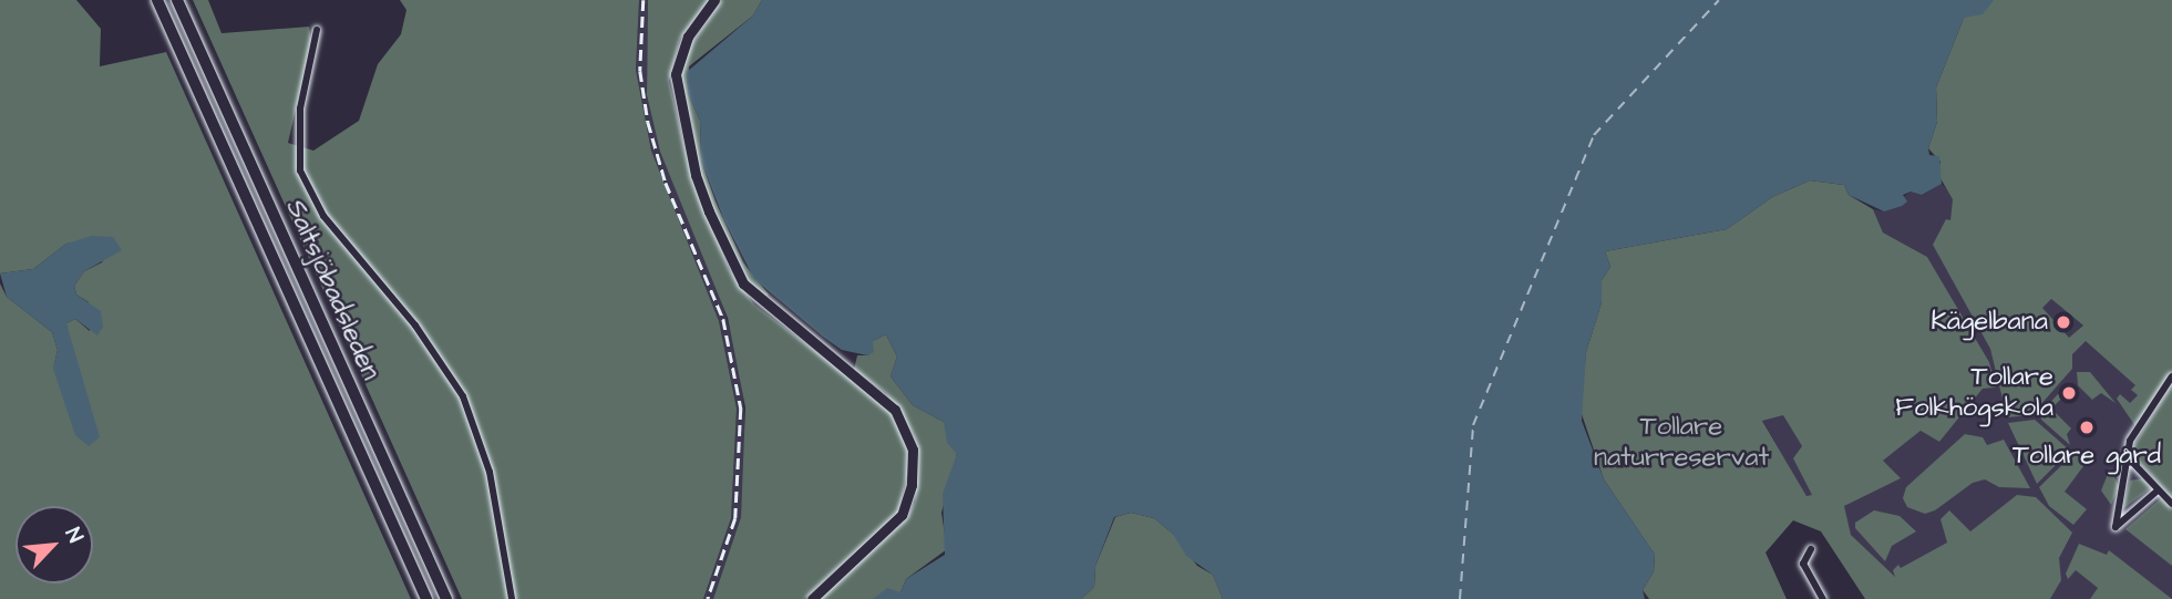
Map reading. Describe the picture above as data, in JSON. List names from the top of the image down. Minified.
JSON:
{"streets":{"highway":["Saltsjöbadsleden"]},"parks":["Tollare naturreservat"],"places":["Kägelbana","Tollare Folkhögskola","Tollare gård"],"north":"top right"}
